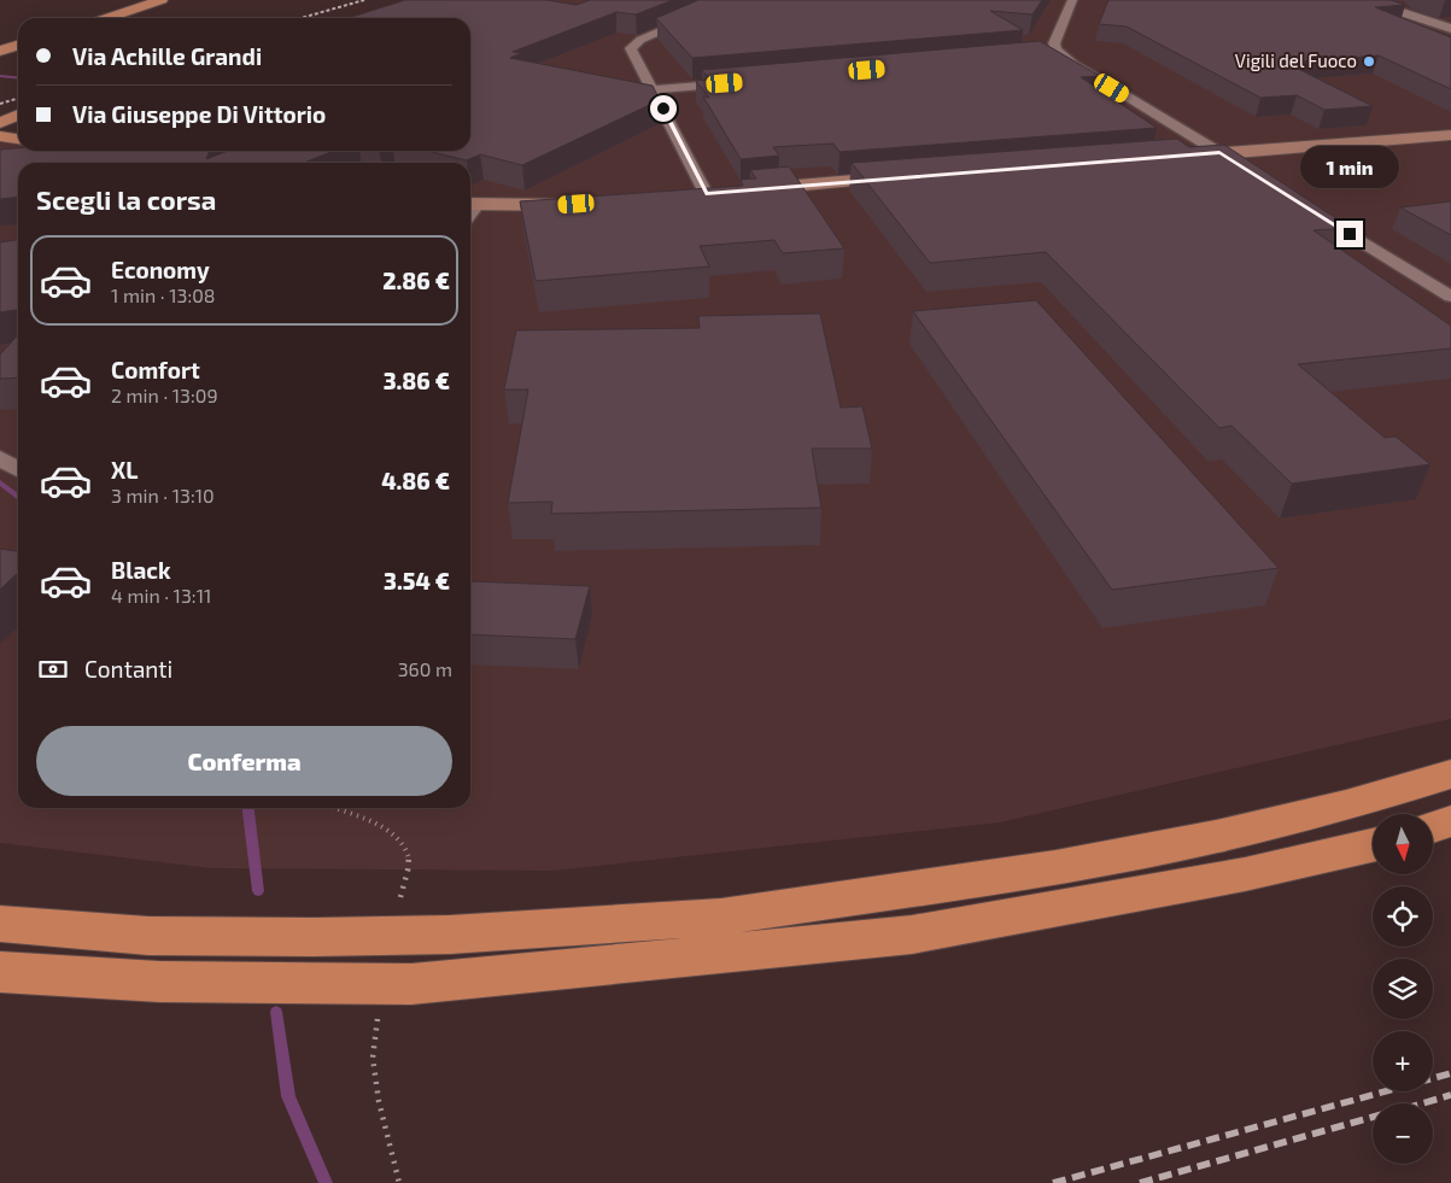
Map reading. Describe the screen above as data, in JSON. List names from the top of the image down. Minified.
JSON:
{"places":["Vigili del Fuoco"],"north":"bottom","page":{"banner":["Via Achille Grandi","Via Giuseppe Di Vittorio"],"bubble":"1 min","heading":"Scegli la corsa","list":[{"name":"Economy","note":"1 min · 13:08","value":"2.86 €"},{"name":"Comfort","note":"2 min · 13:09","value":"3.86 €"},{"name":"XL","note":"3 min · 13:10","value":"4.86 €"},{"name":"Black","note":"4 min · 13:11","value":"3.54 €"}],"pay":["Contanti","360 m"],"buttons":"Conferma","map_buttons":["+","−"]}}
